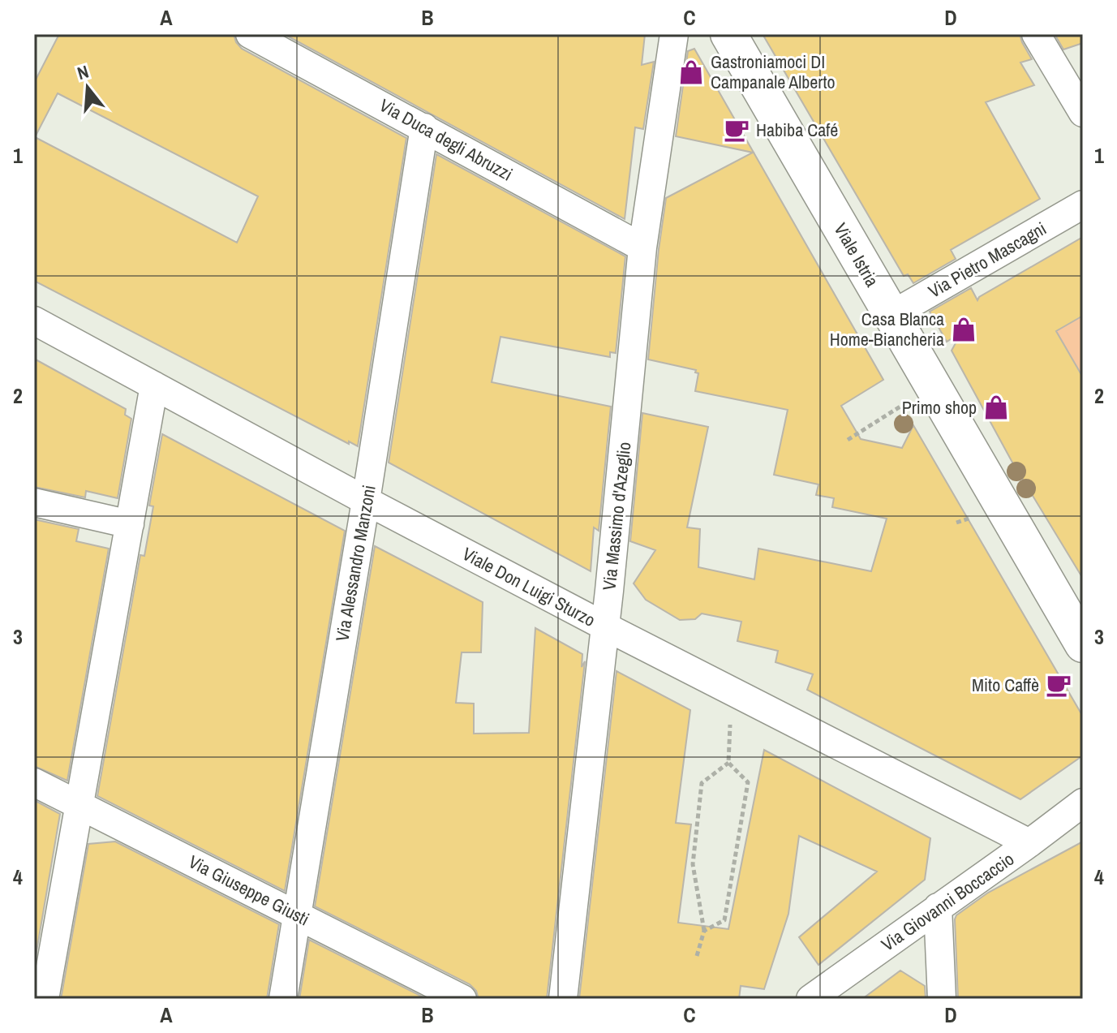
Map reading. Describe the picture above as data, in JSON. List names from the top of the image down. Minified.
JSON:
{"streets":{"street":["Via Duca degli Abruzzi","Viale Istria","Via Pietro Mascagni","Via Massimo d'Azeglio","Via Alessandro Manzoni","Viale Don Luigi Sturzo","Via Giuseppe Giusti","Via Giovanni Boccaccio"]},"crossings":[["Via Duca degli Abruzzi","Via Massimo d'Azeglio"],["Via Duca degli Abruzzi","Via Alessandro Manzoni"],["Viale Istria","Via Pietro Mascagni"],["Via Massimo d'Azeglio","Viale Don Luigi Sturzo"],["Via Alessandro Manzoni","Viale Don Luigi Sturzo"],["Via Alessandro Manzoni","Via Giuseppe Giusti"],["Viale Don Luigi Sturzo","Via Giovanni Boccaccio"]],"places":{"shop":["Gastroniamoci DI Campanale Alberto","Casa Blanca Home-Biancheria","Primo shop"],"cafe":["Habiba Café","Mito Caffè"]},"north":"top","grid":{"columns":["A","B","C","D"],"rows":["1","2","3","4"]}}
